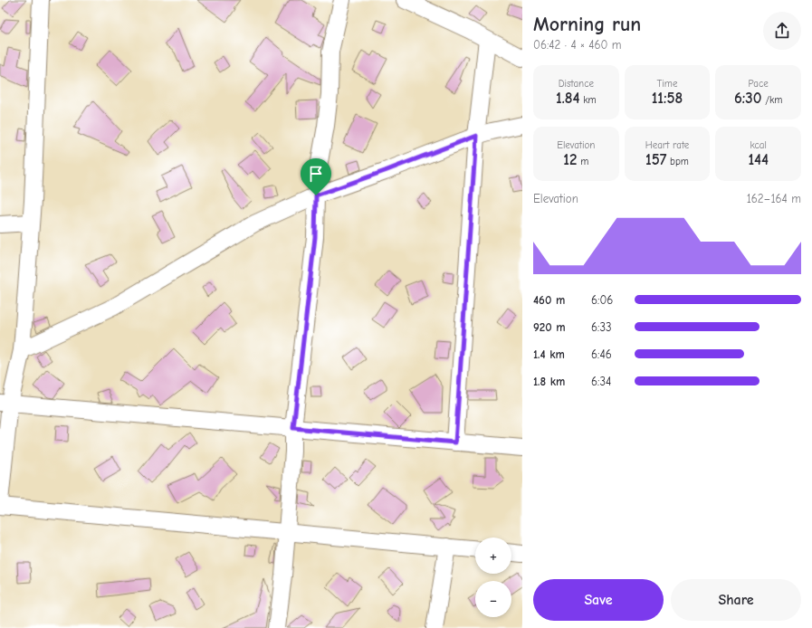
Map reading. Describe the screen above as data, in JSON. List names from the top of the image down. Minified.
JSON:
{"page":{"heading":["Morning run","06:42 · 4 × 460 m"],"stats":[["Distance","1.84 km"],["Time","11:58"],["Pace","6:30 /km"],["Elevation","12 m"],["Heart rate","157 bpm"],["kcal","144"]],"chart":["Elevation","162–164 m"],"list":[{"name":"460 m","note":"6:06"},{"name":"920 m","note":"6:33"},{"name":"1.4 km","note":"6:46"},{"name":"1.8 km","note":"6:34"}],"map_buttons":["+","−"],"buttons":["Save","Share"]}}
